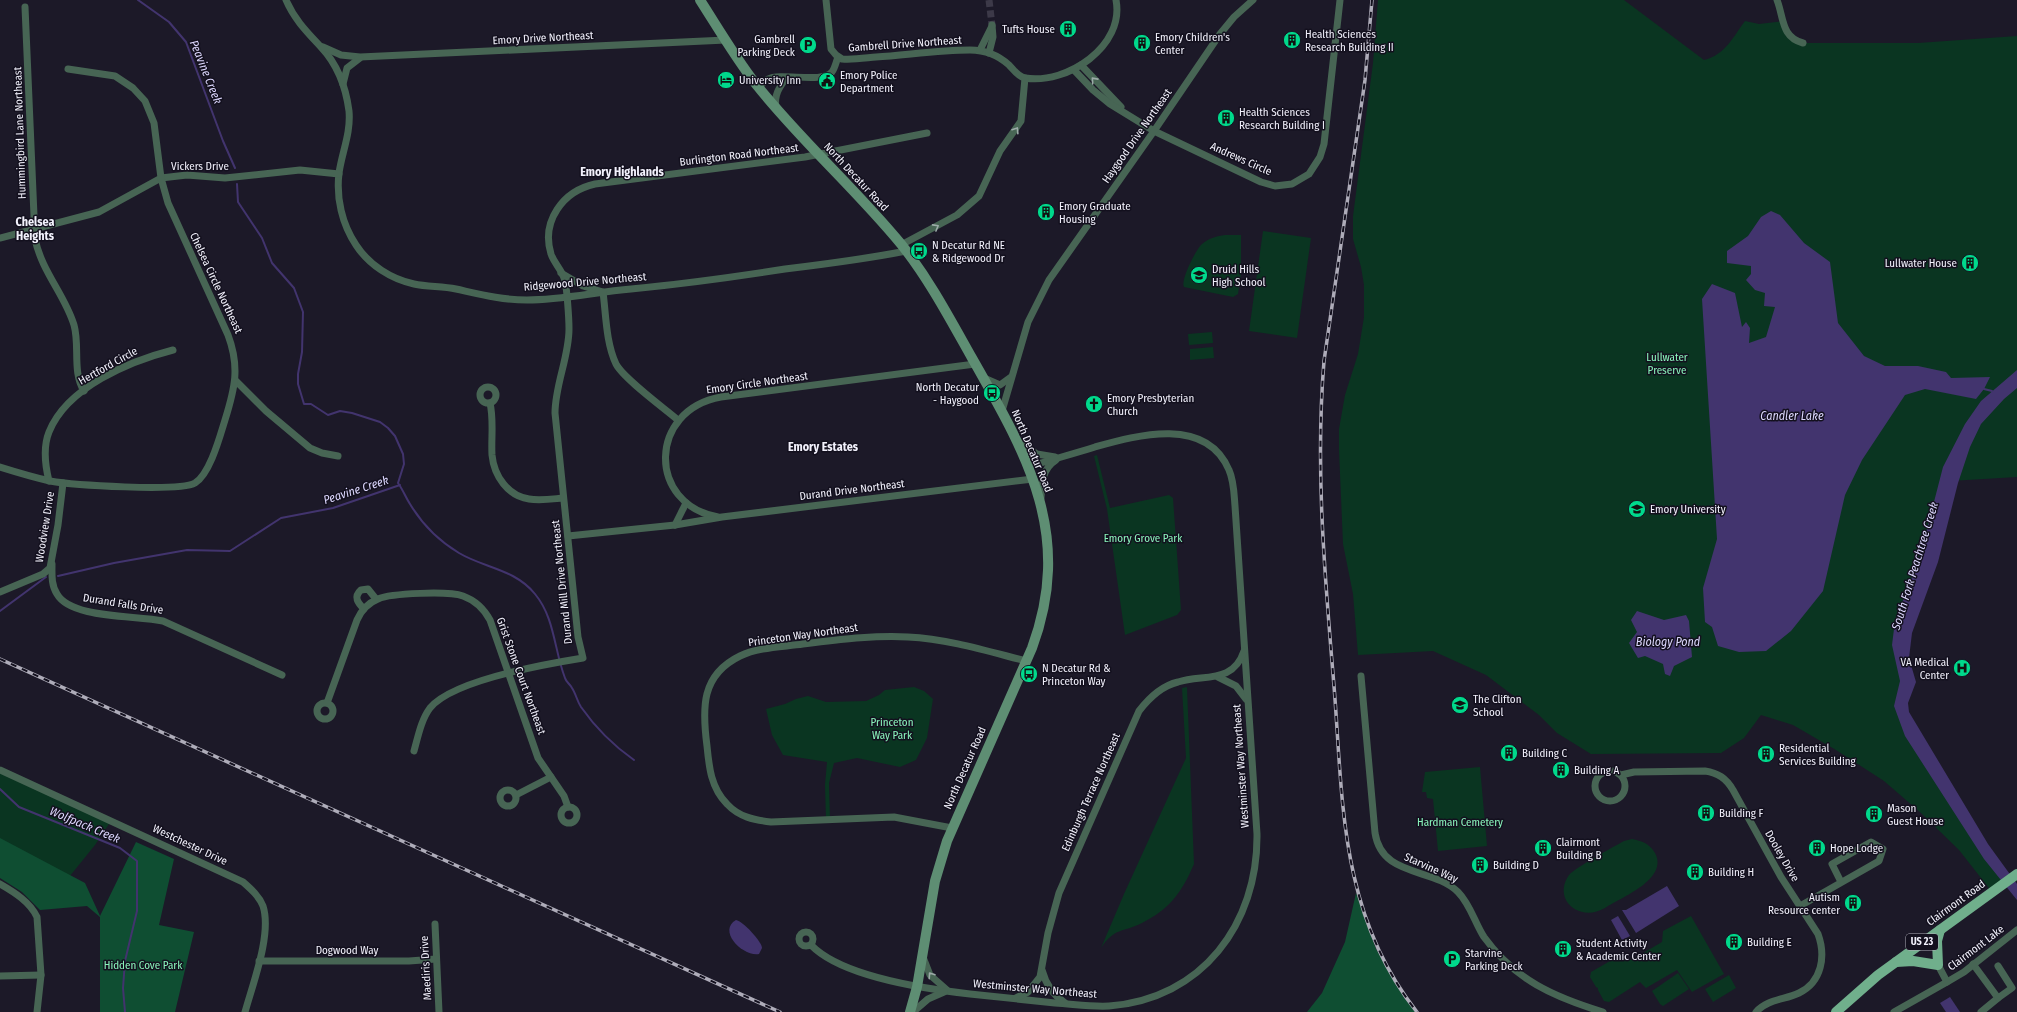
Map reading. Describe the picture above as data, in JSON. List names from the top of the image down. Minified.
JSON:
{"streets":{"main road":["North Decatur Road","Clairmont Road","US 23"],"street":["Emory Drive Northeast","Gambrell Drive Northeast","Hummingbird Lane Northeast","Haygood Drive Northeast","Burlington Road Northeast","Andrews Circle","Vickers Drive","Ridgewood Drive Northeast","Chelsea Circle Northeast","Hertford Circle","Emory Circle Northeast","Durand Drive Northeast","Woodview Drive","Durand Mill Drive Northeast","Durand Falls Drive","Princeton Way Northeast","Grist Stone Court Northeast","Westminster Way Northeast","Edinburgh Terrace Northeast","Westchester Drive","Dooley Drive","Starvine Way","Clairmont Lake","Dogwood Way","Maediris Drive"]},"crossings":[["Emory Drive Northeast","North Decatur Road"],["Emory Drive Northeast","Ridgewood Drive Northeast"],["Gambrell Drive Northeast","Ridgewood Drive Northeast"],["Hummingbird Lane Northeast","Vickers Drive"],["Hummingbird Lane Northeast","Hertford Circle"],["Haygood Drive Northeast","Andrews Circle"],["Haygood Drive Northeast","North Decatur Road"],["Burlington Road Northeast","North Decatur Road"],["Burlington Road Northeast","Ridgewood Drive Northeast"],["Burlington Road Northeast","Durand Mill Drive Northeast"],["Vickers Drive","Ridgewood Drive Northeast"],["Vickers Drive","Chelsea Circle Northeast"],["North Decatur Road","Ridgewood Drive Northeast"],["North Decatur Road","Emory Circle Northeast"],["North Decatur Road","Durand Drive Northeast"],["North Decatur Road","Princeton Way Northeast"],["North Decatur Road","Westminster Way Northeast"],["Ridgewood Drive Northeast","Durand Mill Drive Northeast"],["Chelsea Circle Northeast","Hertford Circle"],["Chelsea Circle Northeast","Woodview Drive"],["Emory Circle Northeast","Durand Drive Northeast"],["Durand Drive Northeast","Durand Mill Drive Northeast"],["Woodview Drive","Durand Falls Drive"],["Durand Mill Drive Northeast","Grist Stone Court Northeast"],["Westminster Way Northeast","Edinburgh Terrace Northeast"],["Westchester Drive","Dogwood Way"],["Dogwood Way","Maediris Drive"]],"districts":["Emory Highlands","Chelsea Heights","Emory Estates"],"water":["Peavine Creek","Candler Lake","South Fork Peachtree Creek","Biology Pond","Wolfpack Creek"],"parks":["Lullwater Preserve","Emory Grove Park","Princeton Way Park","Hardman Cemetery","Hidden Cove Park"],"places":{"building":["Tufts House","Health Sciences Research Building II","Emory Children's Center","Health Sciences Research Building I","Emory Graduate Housing","Lullwater House","Building C","Residential Services Building","Building A","Building F","Mason Guest House","Clairmont Building B","Hope Lodge","Building D","Building H","Autism Resource center","Building E","Student Activity & Academic Center"],"parking":["Gambrell Parking Deck","Starvine Parking Deck"],"hotel":["University Inn"],"public building":["Emory Police Department"],"bus stop":["N Decatur Rd NE & Ridgewood Dr","North Decatur - Haygood","N Decatur Rd & Princeton Way"],"school or university":["Druid Hills High School","Emory University","The Clifton School"],"church":["Emory Presbyterian Church"],"hospital":["VA Medical Center"]}}
